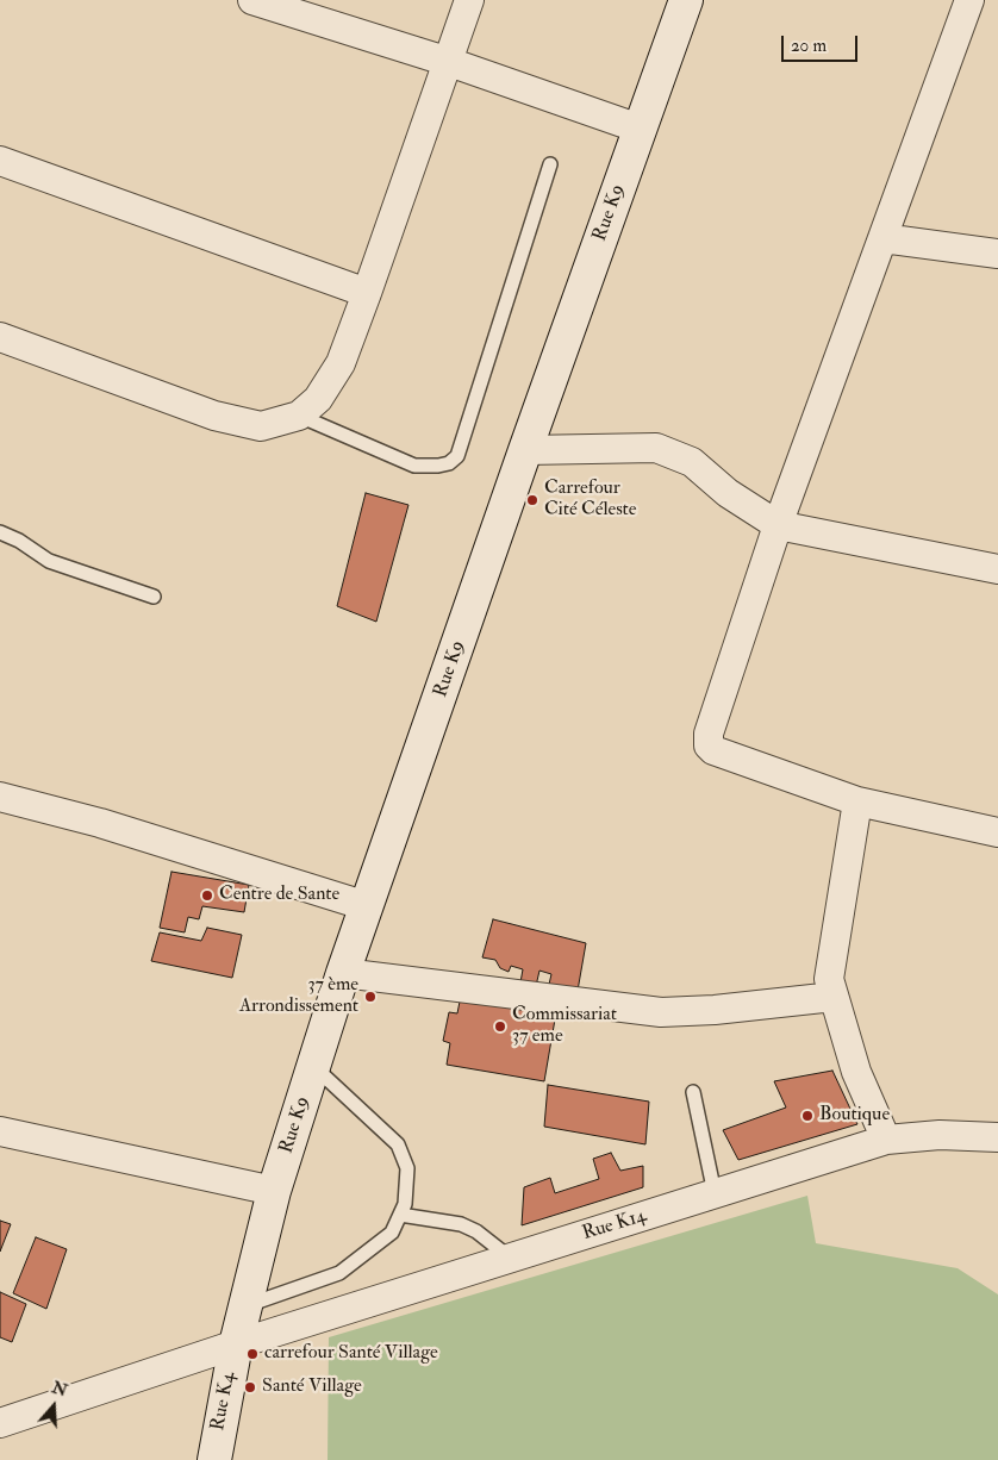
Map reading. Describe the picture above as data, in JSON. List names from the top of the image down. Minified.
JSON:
{"streets":{"street":["Rue K9","Rue K14","Rue K4"]},"crossings":[["Rue K9","Rue K14"],["Rue K9","Rue K4"],["Rue K14","Rue K4"]],"places":["Carrefour Cité Céleste","Centre de Sante","37 ème Arrondissement","Commissariat 37 eme","Boutique","carrefour Santé Village","Santé Village"],"scale_bar":"20 m","north":"top"}
